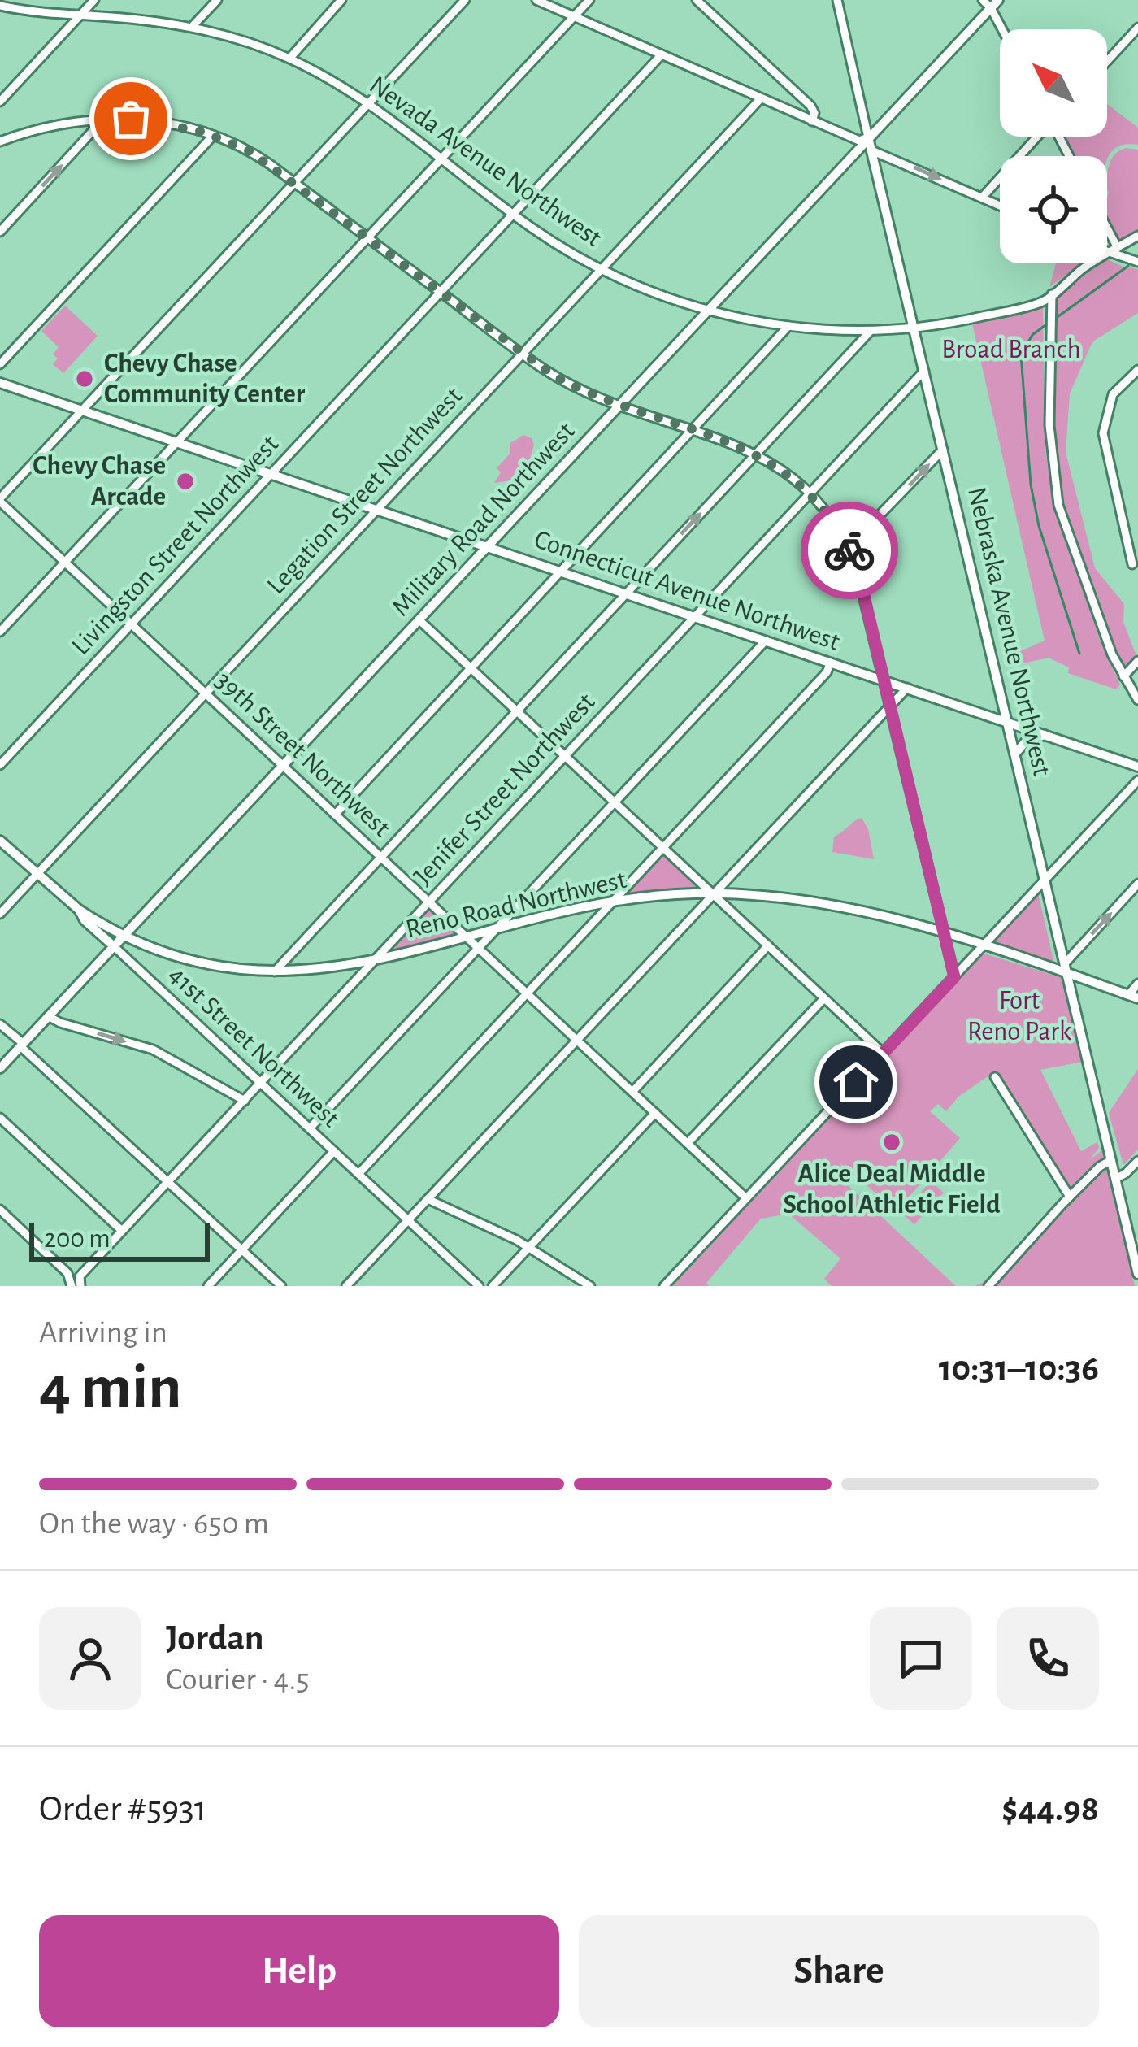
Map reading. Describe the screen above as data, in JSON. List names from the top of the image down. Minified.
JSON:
{"streets":{"main road":["Military Road Northwest","Connecticut Avenue Northwest","Nebraska Avenue Northwest","Reno Road Northwest","41st Street Northwest"],"street":["Nevada Avenue Northwest","Legation Street Northwest","Livingston Street Northwest","39th Street Northwest","Jenifer Street Northwest"]},"crossings":[["Nevada Avenue Northwest","Legation Street Northwest"],["Nevada Avenue Northwest","Military Road Northwest"],["Nevada Avenue Northwest","Livingston Street Northwest"],["Nevada Avenue Northwest","Nebraska Avenue Northwest"],["Legation Street Northwest","Connecticut Avenue Northwest"],["Legation Street Northwest","39th Street Northwest"],["Legation Street Northwest","41st Street Northwest"],["Military Road Northwest","Connecticut Avenue Northwest"],["Military Road Northwest","Nebraska Avenue Northwest"],["Military Road Northwest","39th Street Northwest"],["Military Road Northwest","Reno Road Northwest"],["Military Road Northwest","41st Street Northwest"],["Livingston Street Northwest","Connecticut Avenue Northwest"],["Livingston Street Northwest","39th Street Northwest"],["Connecticut Avenue Northwest","Nebraska Avenue Northwest"],["Connecticut Avenue Northwest","Jenifer Street Northwest"],["Nebraska Avenue Northwest","Jenifer Street Northwest"],["Nebraska Avenue Northwest","Reno Road Northwest"],["39th Street Northwest","Jenifer Street Northwest"],["39th Street Northwest","Reno Road Northwest"],["Jenifer Street Northwest","Reno Road Northwest"],["Jenifer Street Northwest","41st Street Northwest"],["Reno Road Northwest","41st Street Northwest"]],"parks":["Broad Branch","Fort Reno Park"],"places":["Chevy Chase Community Center","Chevy Chase Arcade","Alice Deal Middle School Athletic Field"],"scale_bar":"200 m","north":"top left","page":{"scale":"200 m","heading":["4 min","Arriving in","10:31–10:36"],"panel":["Jordan","Courier · 4.5","Order #5931","$44.98"],"bar":"On the way · 650 m","buttons":["Help","Share"]}}
